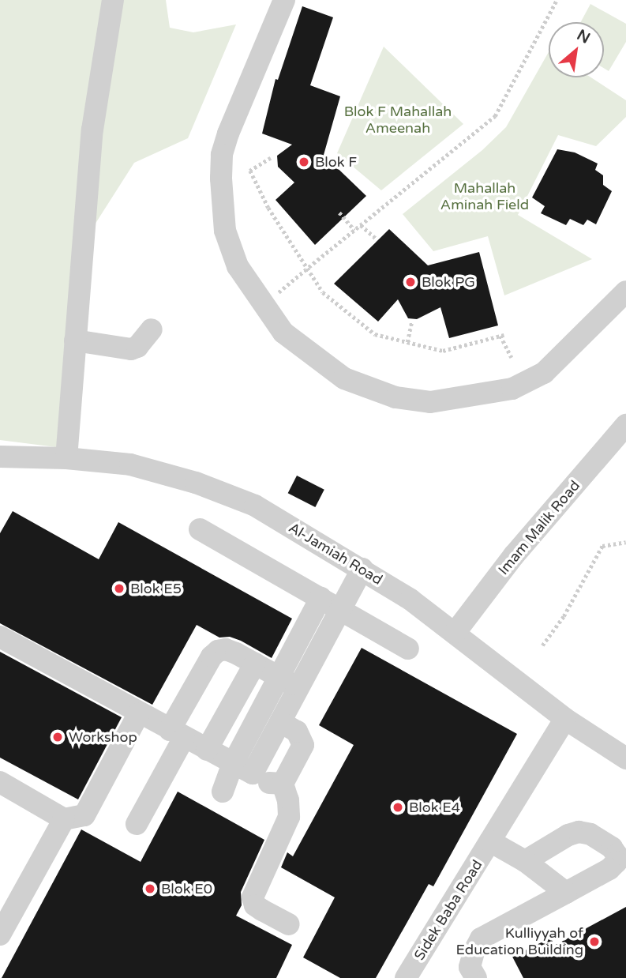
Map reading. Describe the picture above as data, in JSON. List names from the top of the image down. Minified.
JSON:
{"streets":{"street":["Imam Malik Road","Al-Jamiah Road","Sidek Baba Road"]},"crossings":[["Imam Malik Road","Al-Jamiah Road"],["Al-Jamiah Road","Sidek Baba Road"]],"parks":["Blok F Mahallah Ameenah","Mahallah Aminah Field"],"places":["Blok F","Blok PG","Blok E5","Workshop","Blok E4","Blok E0","Kulliyyah of Education Building"],"north":"top right"}
